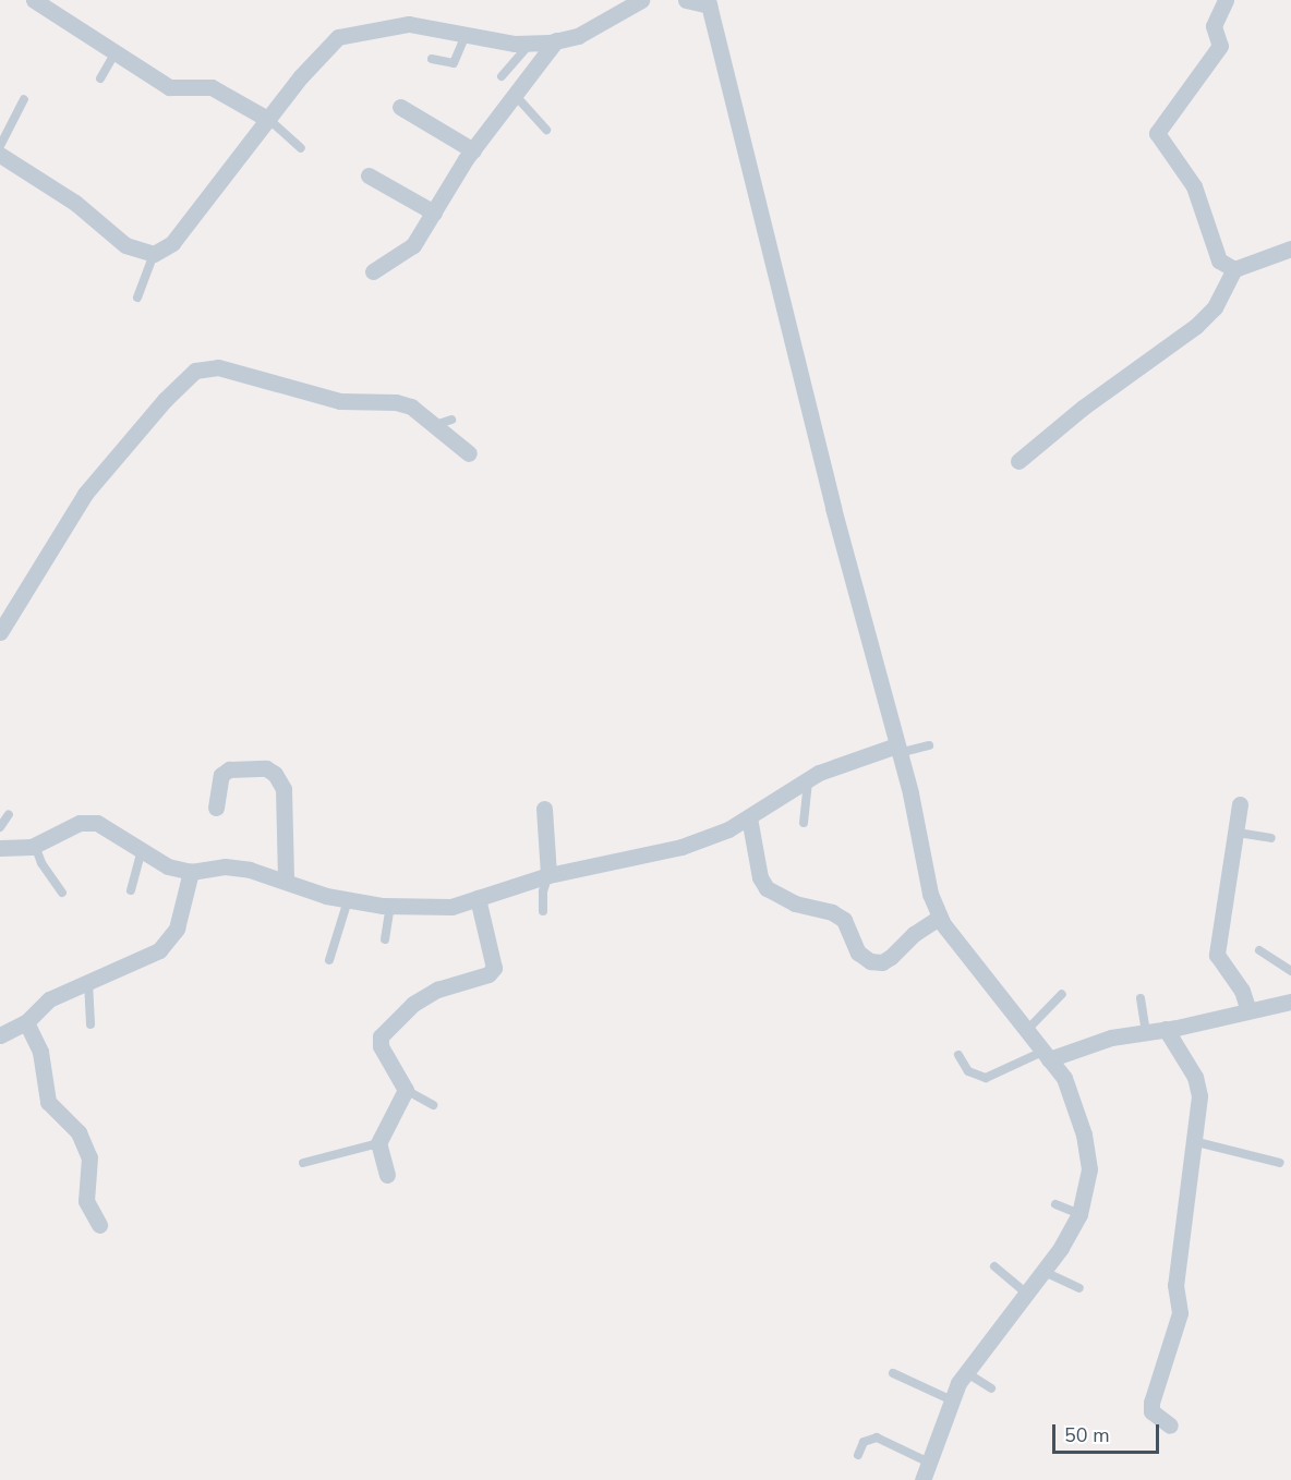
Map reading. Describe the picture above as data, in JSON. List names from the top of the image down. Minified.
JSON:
{"scale_bar":"50 m"}
